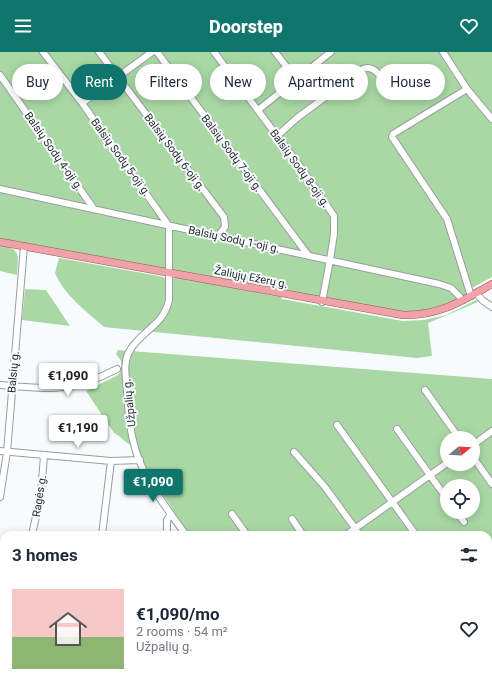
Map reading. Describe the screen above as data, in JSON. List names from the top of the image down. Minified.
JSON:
{"streets":{"main road":["Žaliųjų Ežerų g."],"street":["Balsių Sodų 4-oji g.","Balsių Sodų 6-oji g.","Balsių Sodų 7-oji g.","Balsių Sodų 5-oji g.","Balsių Sodų 8-oji g.","Balsių Sodų 1-oji g.","Balsių g.","Užpalių g.","Ragės g."]},"crossings":[["Balsių Sodų 4-oji g.","Balsių Sodų 1-oji g."],["Balsių Sodų 6-oji g.","Balsių Sodų 1-oji g."],["Balsių Sodų 7-oji g.","Balsių Sodų 1-oji g."],["Balsių Sodų 5-oji g.","Balsių Sodų 1-oji g."],["Balsių Sodų 8-oji g.","Balsių Sodų 1-oji g."],["Balsių Sodų 8-oji g.","Žaliųjų Ežerų g."],["Balsių Sodų 1-oji g.","Žaliųjų Ežerų g."],["Žaliųjų Ežerų g.","Balsių g."],["Žaliųjų Ežerų g.","Užpalių g."]],"north":"right","page":{"header":"Doorstep","chip":["Buy","Rent","Filters","New","Apartment","House"],"price":["€1,090","€1,190","€1,090"],"heading":"3 homes","list":[{"name":"€1,090/mo","note":"2 rooms · 54 m² · Užpalių g."}]}}
